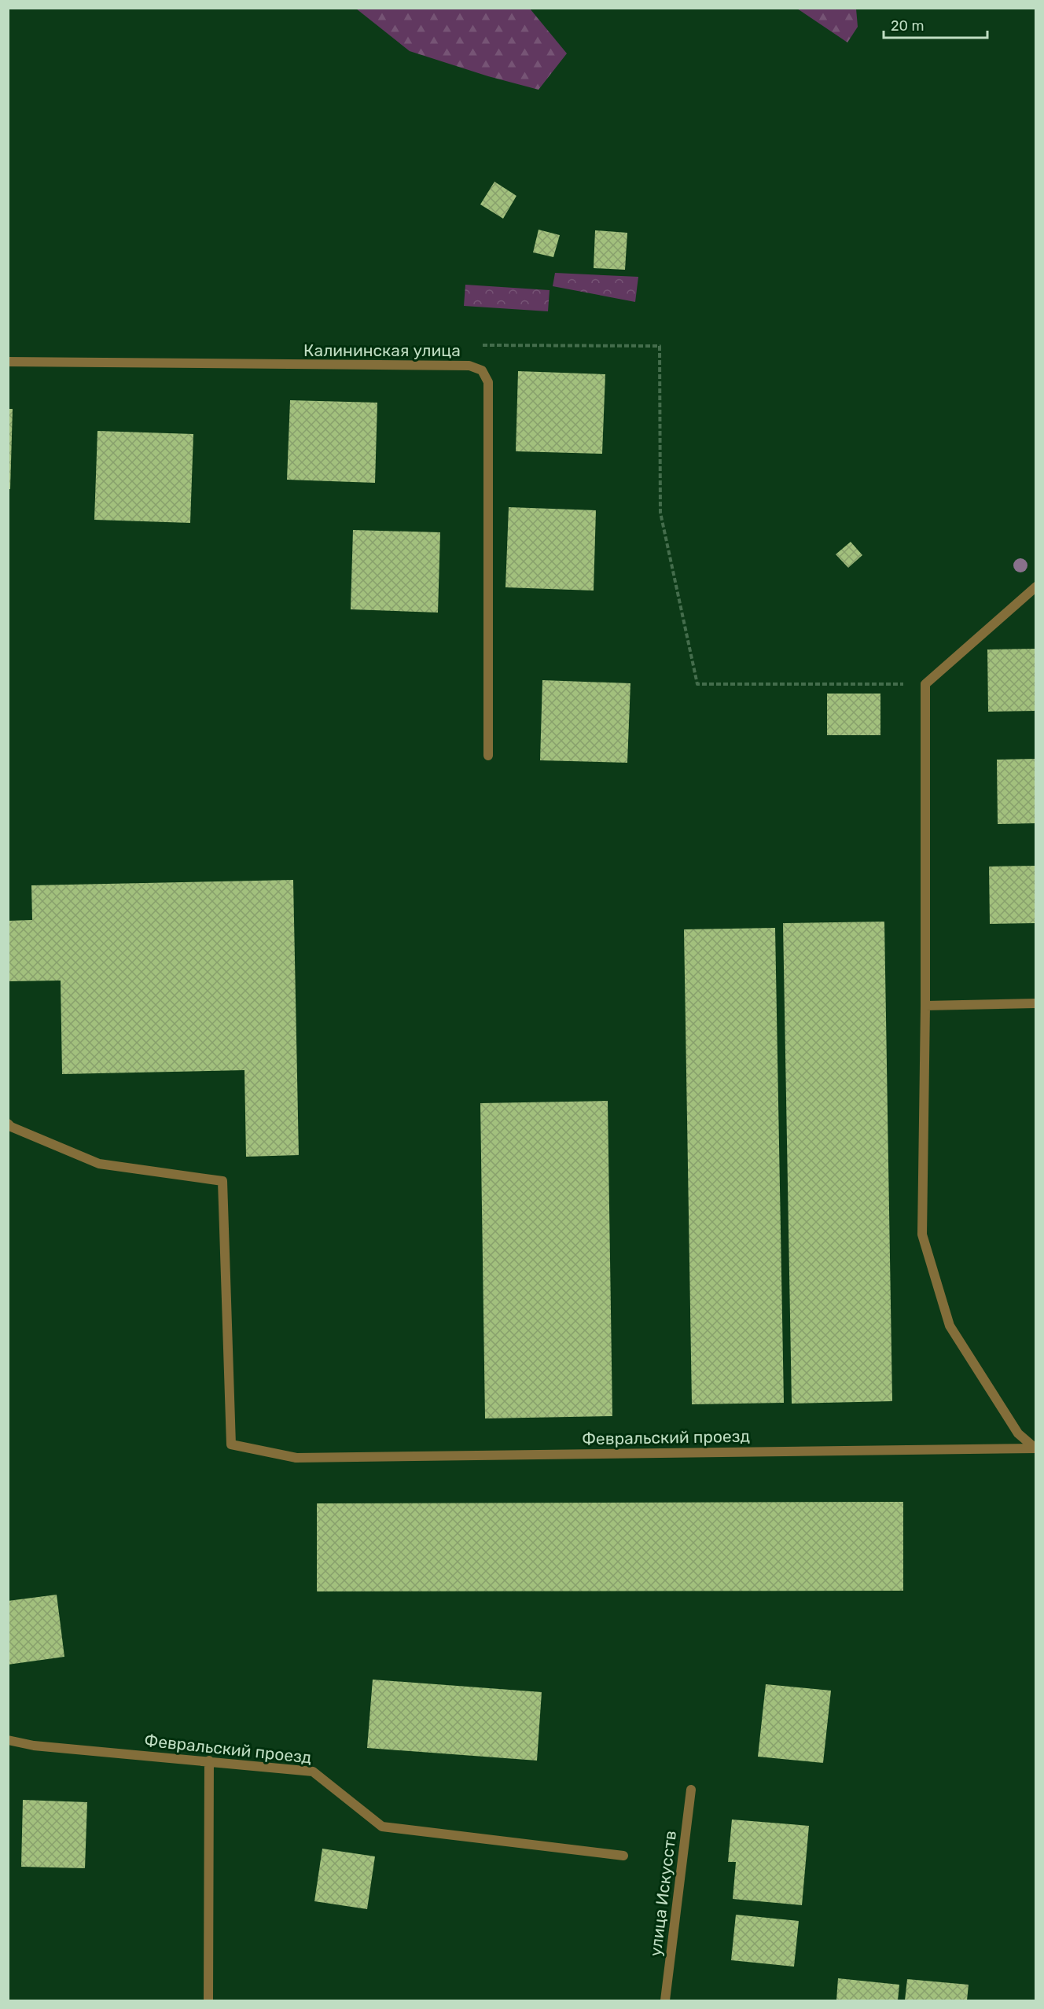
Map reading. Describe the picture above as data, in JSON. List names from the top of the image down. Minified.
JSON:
{"streets":{"street":["Калининская улица","Февральский проезд","улица Искусств"]},"scale_bar":"20 m"}
